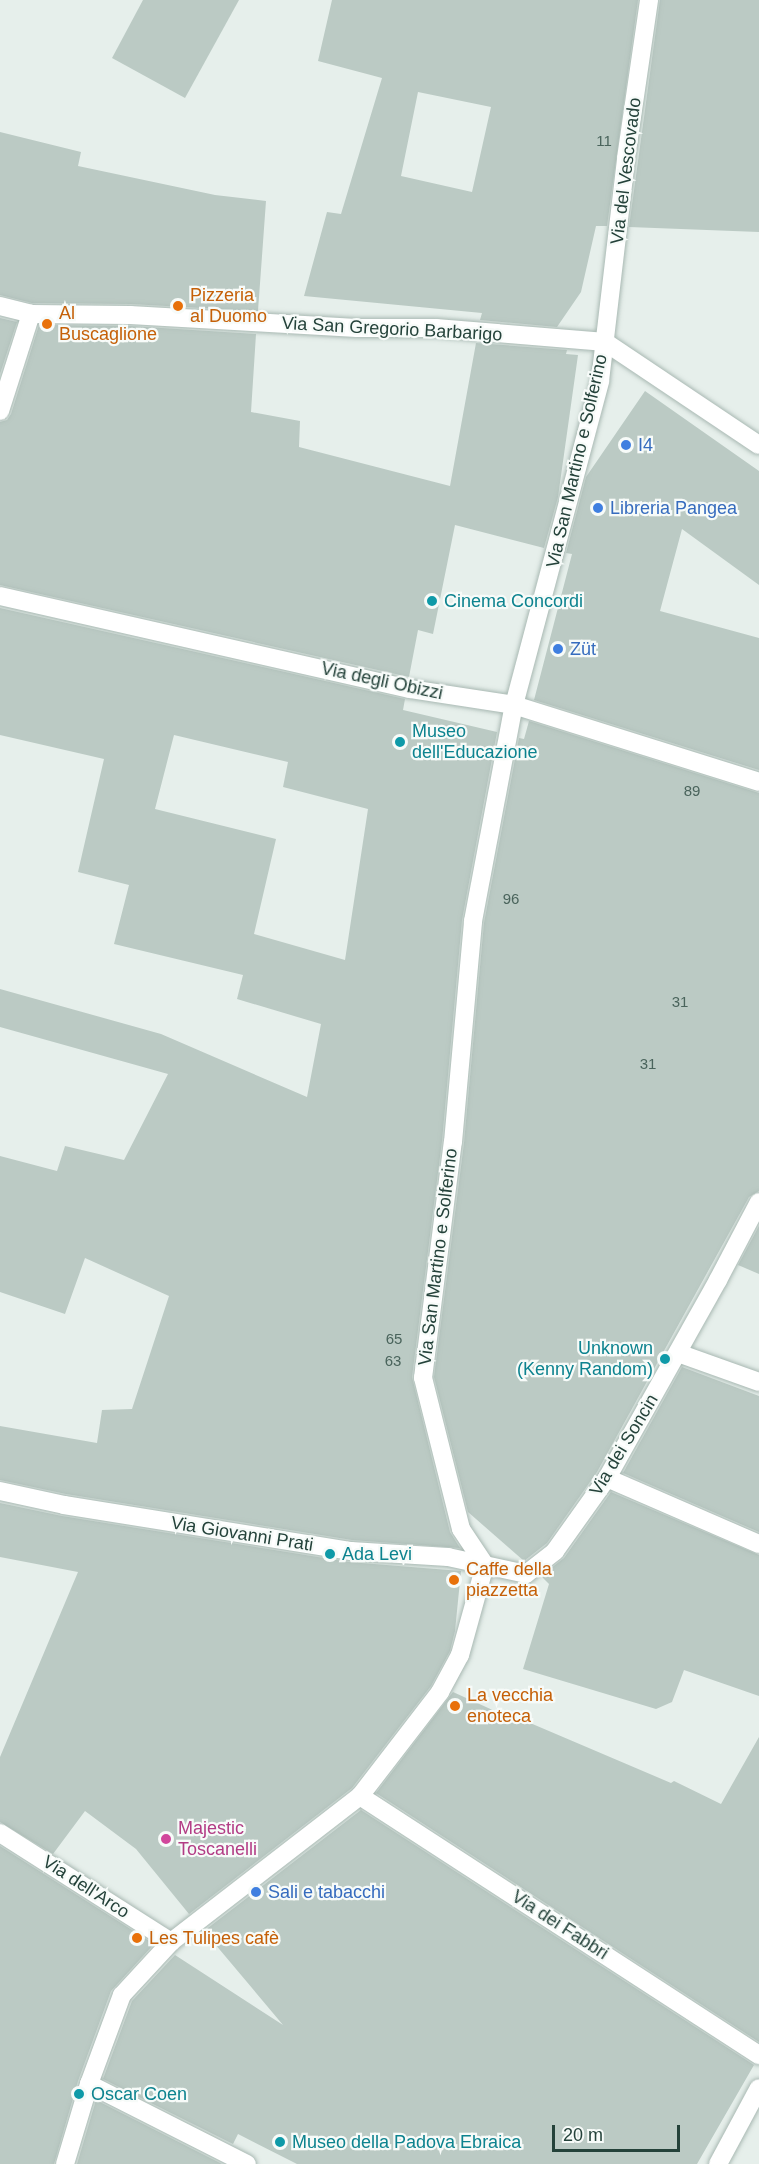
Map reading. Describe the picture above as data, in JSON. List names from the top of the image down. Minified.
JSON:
{"streets":{"street":["Via del Vescovado","Via San Gregorio Barbarigo","Via San Martino e Solferino","Via degli Obizzi","Via dei Soncin","Via Giovanni Prati","Via dell'Arco","Via dei Fabbri"]},"crossings":[["Via del Vescovado","Via San Gregorio Barbarigo"],["Via del Vescovado","Via San Martino e Solferino"],["Via San Gregorio Barbarigo","Via San Martino e Solferino"],["Via San Martino e Solferino","Via degli Obizzi"],["Via San Martino e Solferino","Via dei Soncin"],["Via San Martino e Solferino","Via Giovanni Prati"],["Via dei Soncin","Via Giovanni Prati"]],"places":["Pizzeria al Duomo","Al Buscaglione","I4","Libreria Pangea","Cinema Concordi","Züt","Museo dell'Educazione","Unknown (Kenny Random)","Ada Levi","Caffe della piazzetta","La vecchia enoteca","Majestic Toscanelli","Sali e tabacchi","Les Tulipes cafè","Oscar Coen","Museo della Padova Ebraica"],"house_numbers":["11","89","96","31","31","65","63"],"scale_bar":"20 m"}
